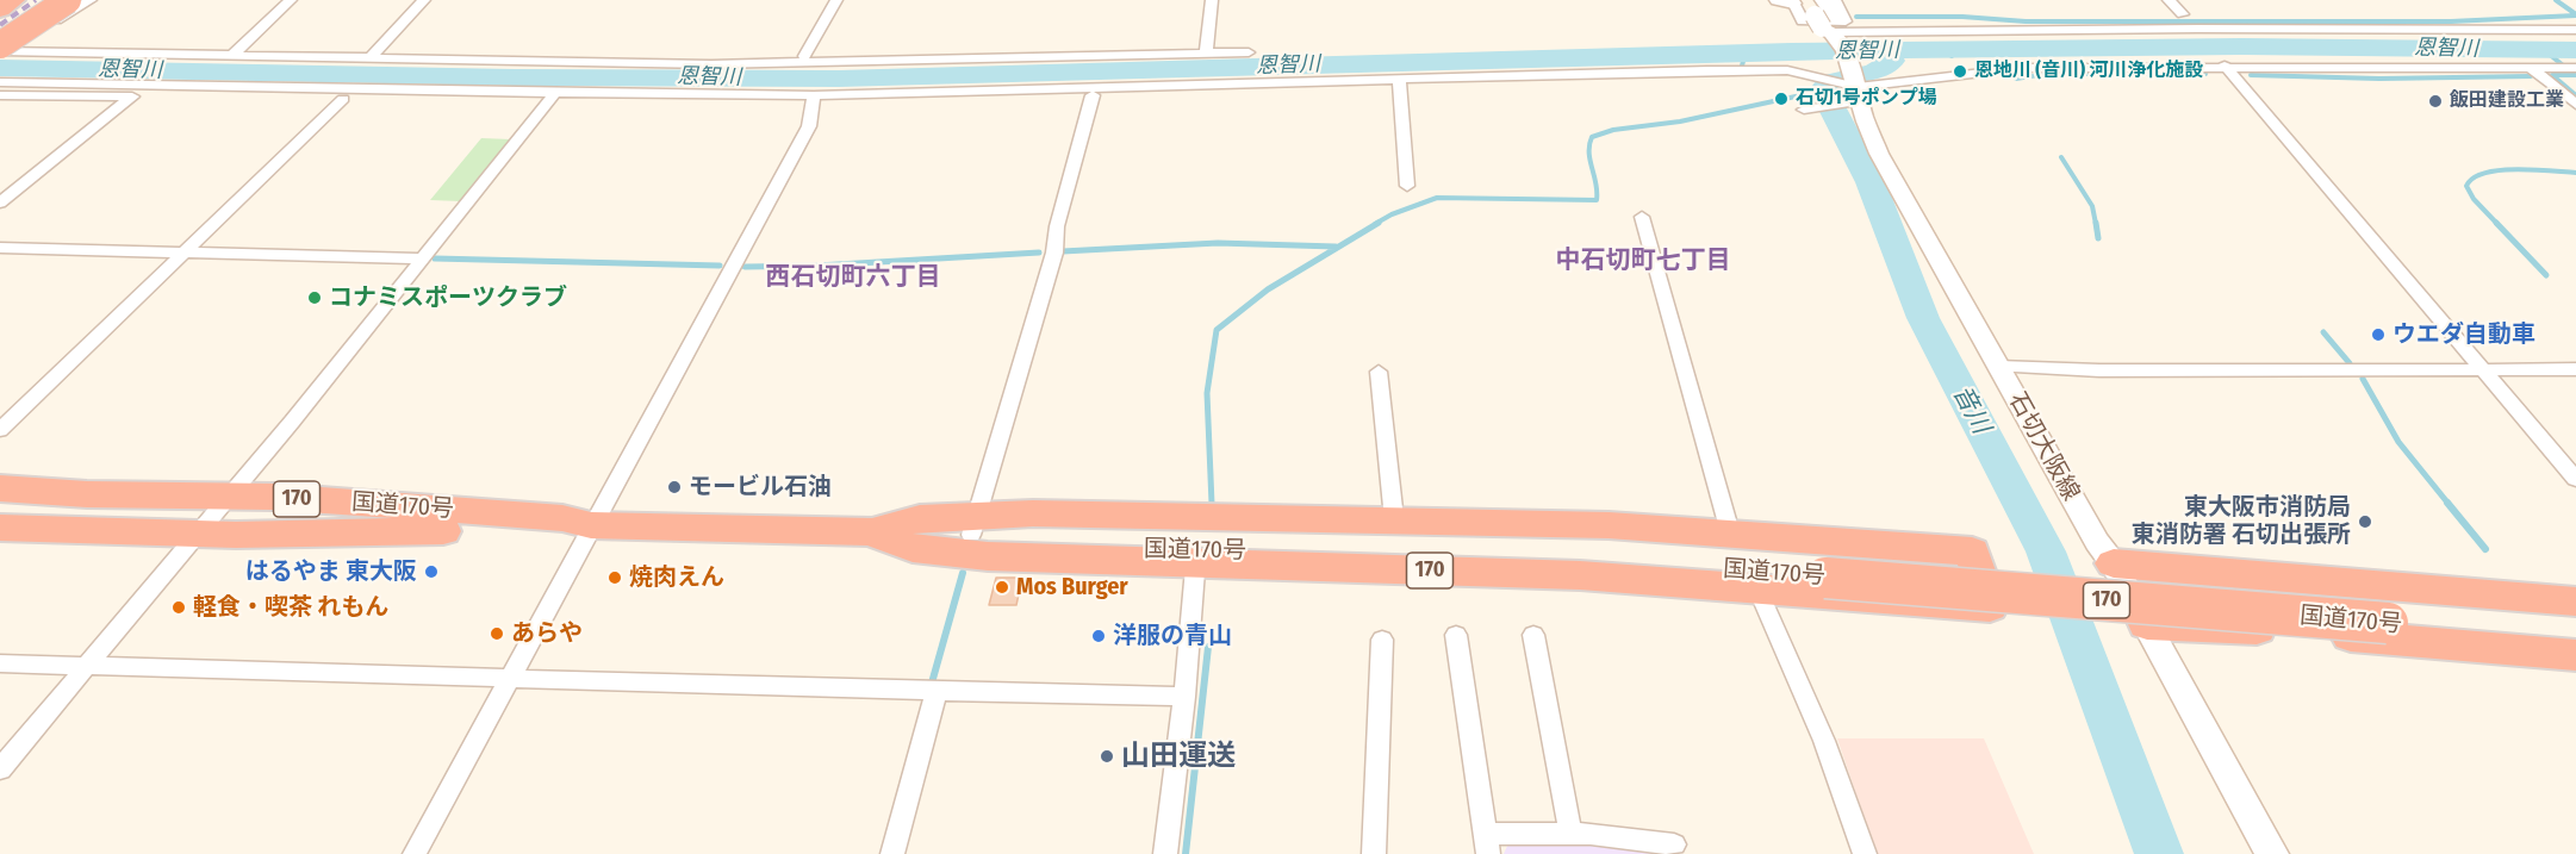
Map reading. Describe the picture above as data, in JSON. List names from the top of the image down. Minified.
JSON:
{"streets":{"highway":["170","国道170号"],"main road":["石切大阪線"]},"crossings":[["170","国道170号"]],"districts":["中石切町七丁目","西石切町六丁目"],"water":["恩智川","音川"],"places":["恩地川 (音川) 河川浄化施設","石切1号ポンプ場","飯田建設工業","コナミスポーツクラブ","ウエダ自動車","モービル石油","東大阪市消防局 東消防署 石切出張所","はるやま 東大阪","焼肉えん","Mos Burger","軽食・喫茶 れもん","あらや","洋服の青山","山田運送"]}
